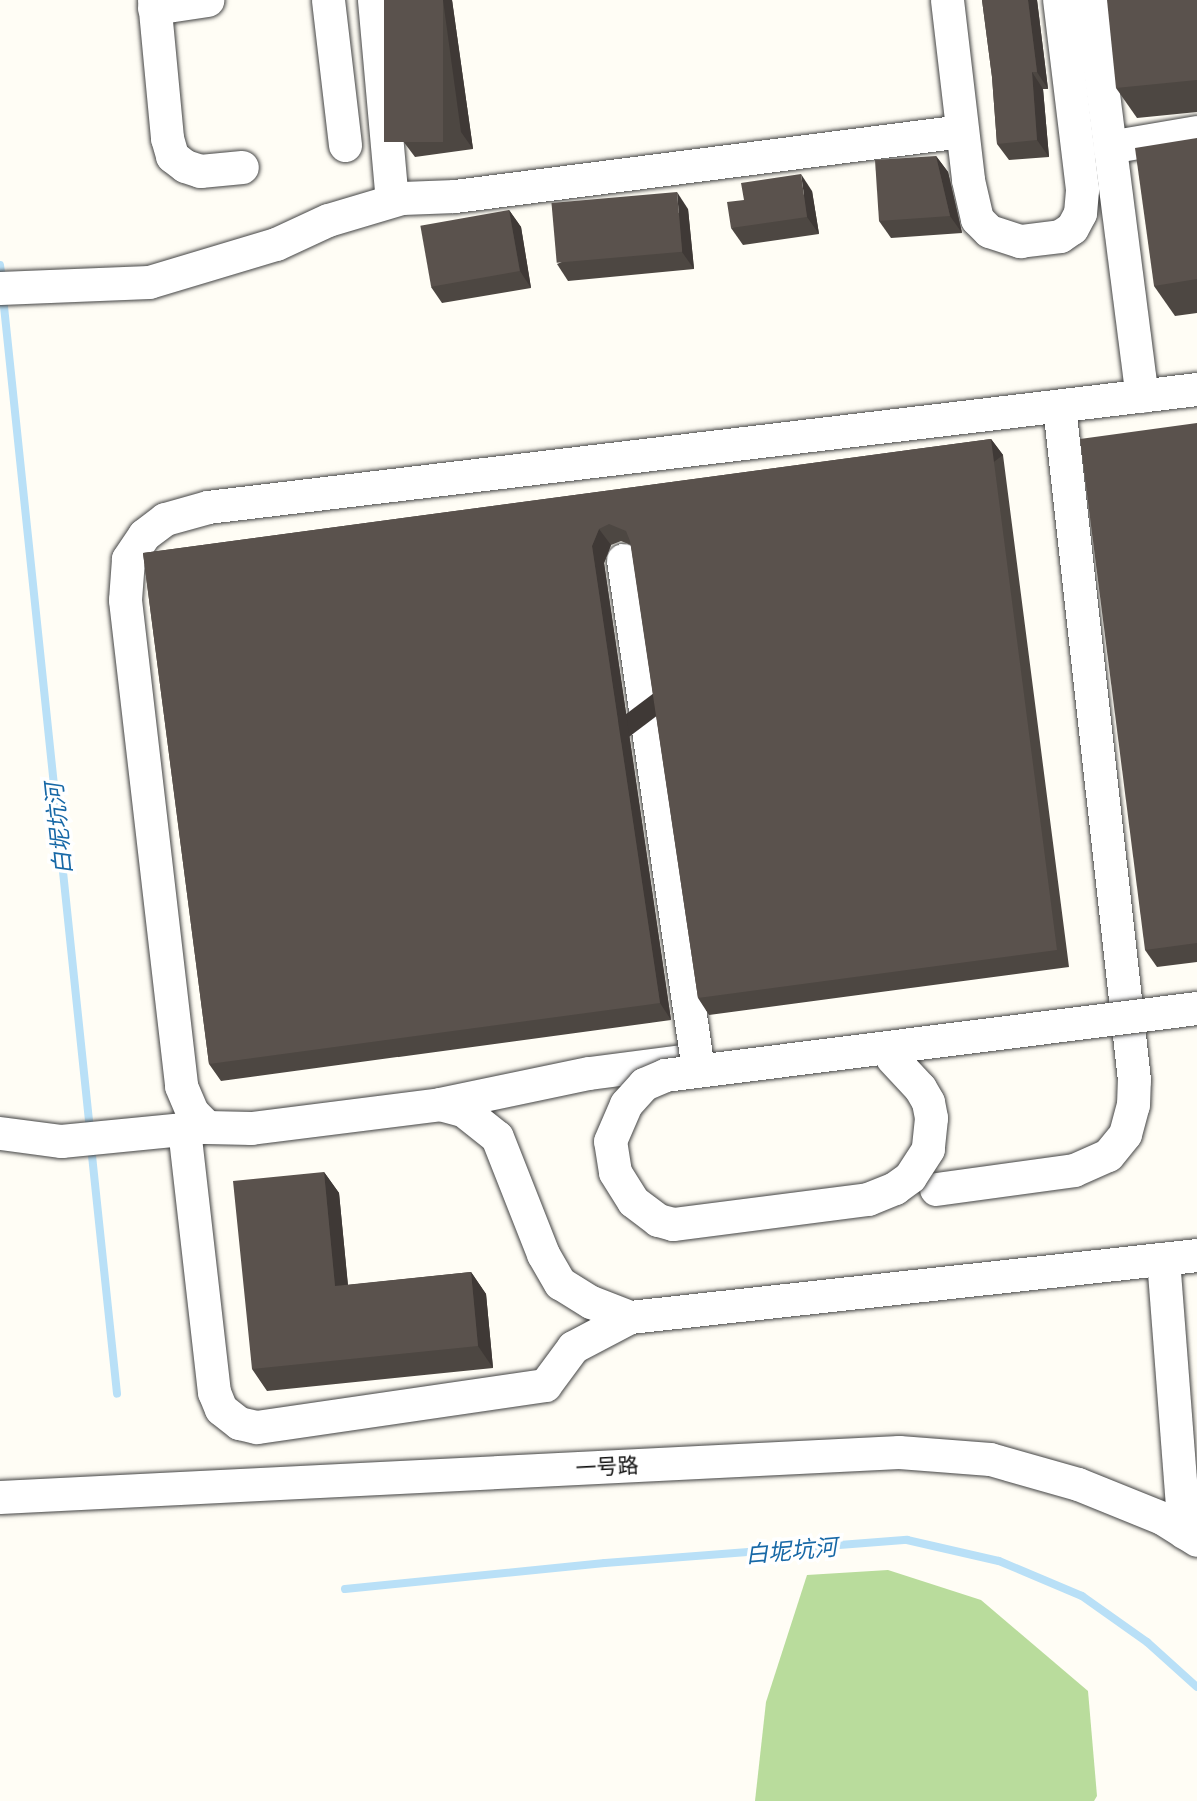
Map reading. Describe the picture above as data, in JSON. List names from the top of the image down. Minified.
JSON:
{"streets":{"street":["一号路"]},"water":["白坭坑河"]}
